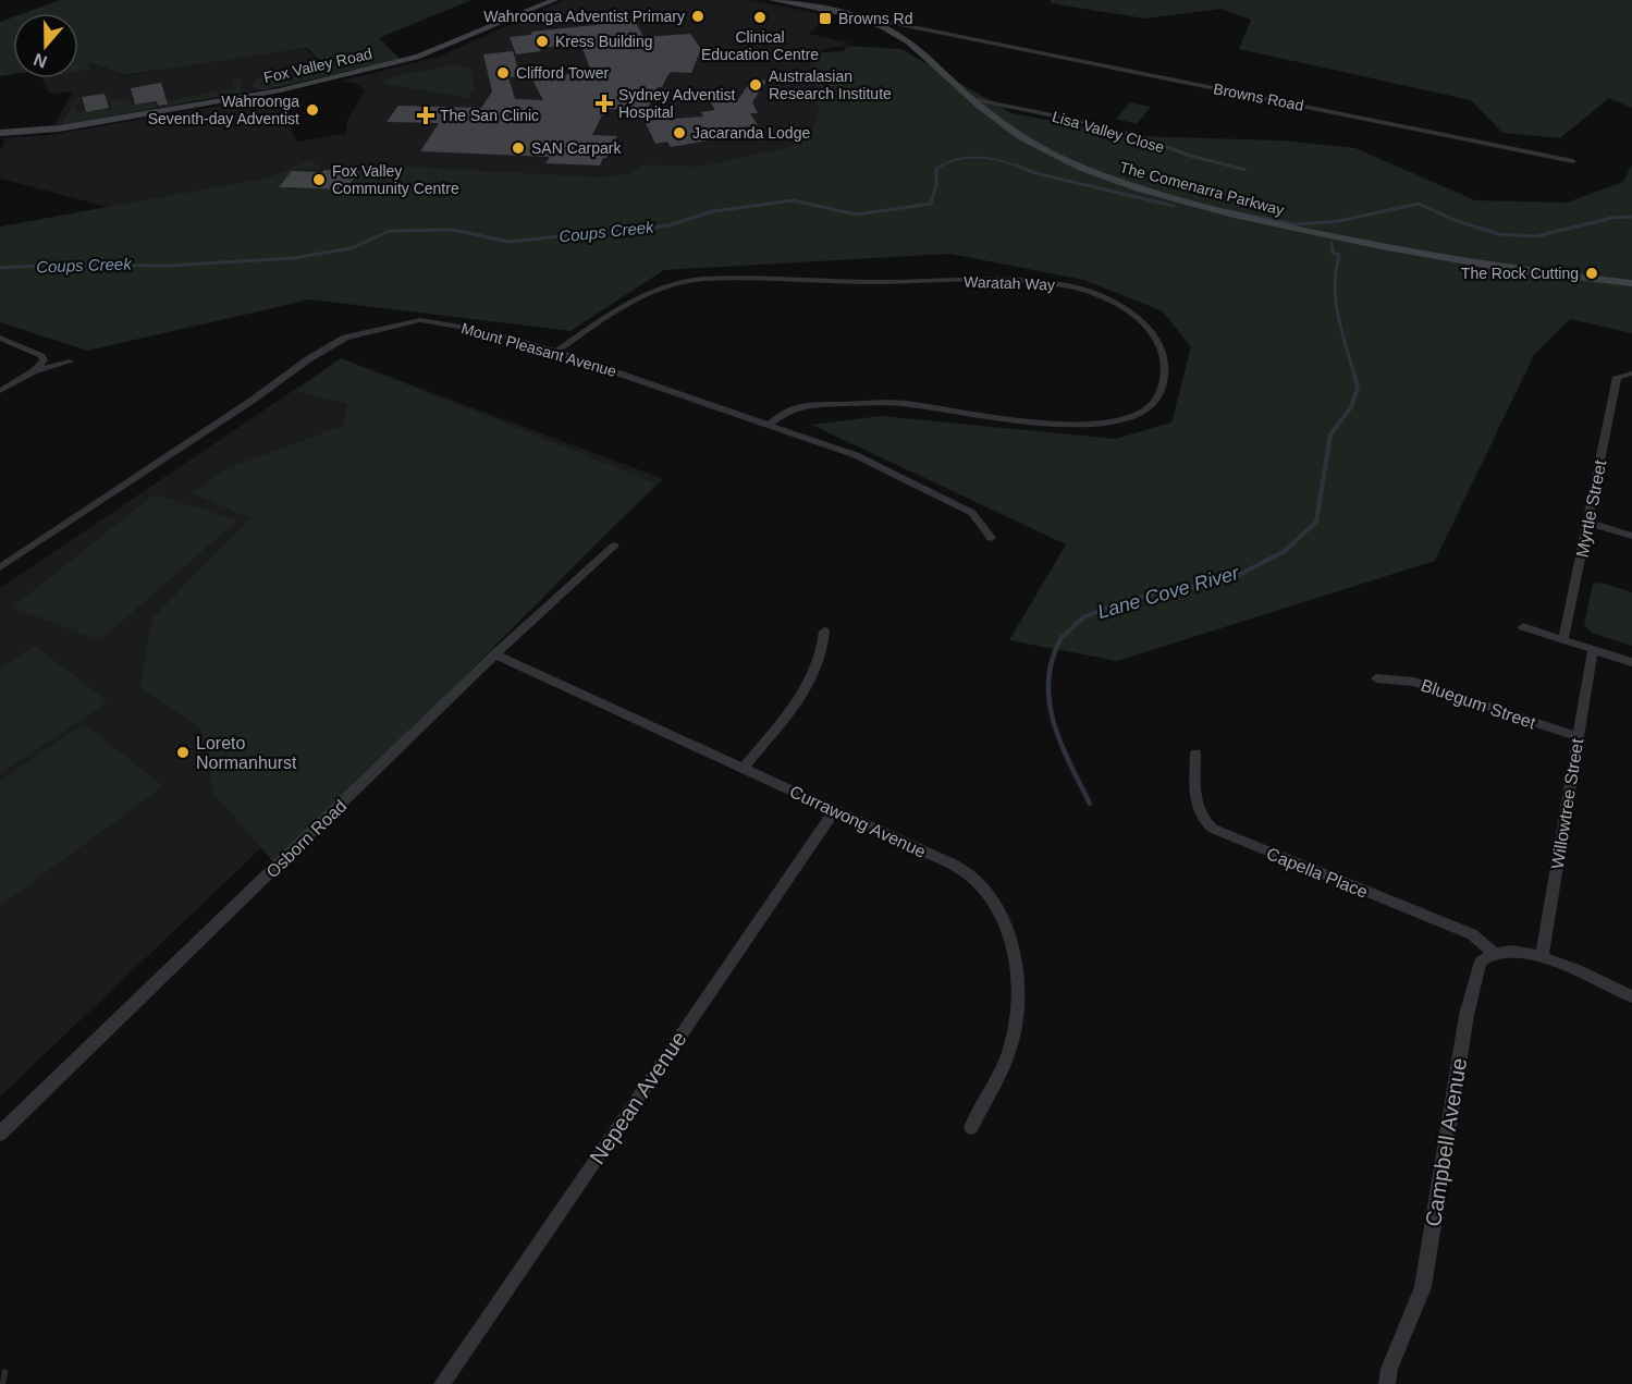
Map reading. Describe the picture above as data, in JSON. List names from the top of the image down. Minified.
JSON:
{"streets":{"main road":["Fox Valley Road","The Comenarra Parkway"],"street":["Browns Road","Lisa Valley Close","Waratah Way","Mount Pleasant Avenue","Myrtle Street","Bluegum Street","Willowtree Street","Currawong Avenue","Osborn Road","Capella Place","Nepean Avenue","Campbell Avenue"]},"crossings":[["Browns Road","The Comenarra Parkway"],["Lisa Valley Close","The Comenarra Parkway"],["Waratah Way","Mount Pleasant Avenue"],["Bluegum Street","Willowtree Street"],["Currawong Avenue","Osborn Road"],["Currawong Avenue","Nepean Avenue"],["Capella Place","Campbell Avenue"]],"water":["Coups Creek","Lane Cove River"],"places":{"other":["Wahroonga Adventist Primary","Clinical Education Centre","Kress Building","Clifford Tower","Australasian Research Institute","Wahroonga Seventh-day Adventist","Jacaranda Lodge","SAN Carpark","Fox Valley Community Centre","The Rock Cutting","Loreto Normanhurst"],"transit":["Browns Rd"],"health":["Sydney Adventist Hospital","The San Clinic"]},"north":"bottom"}
